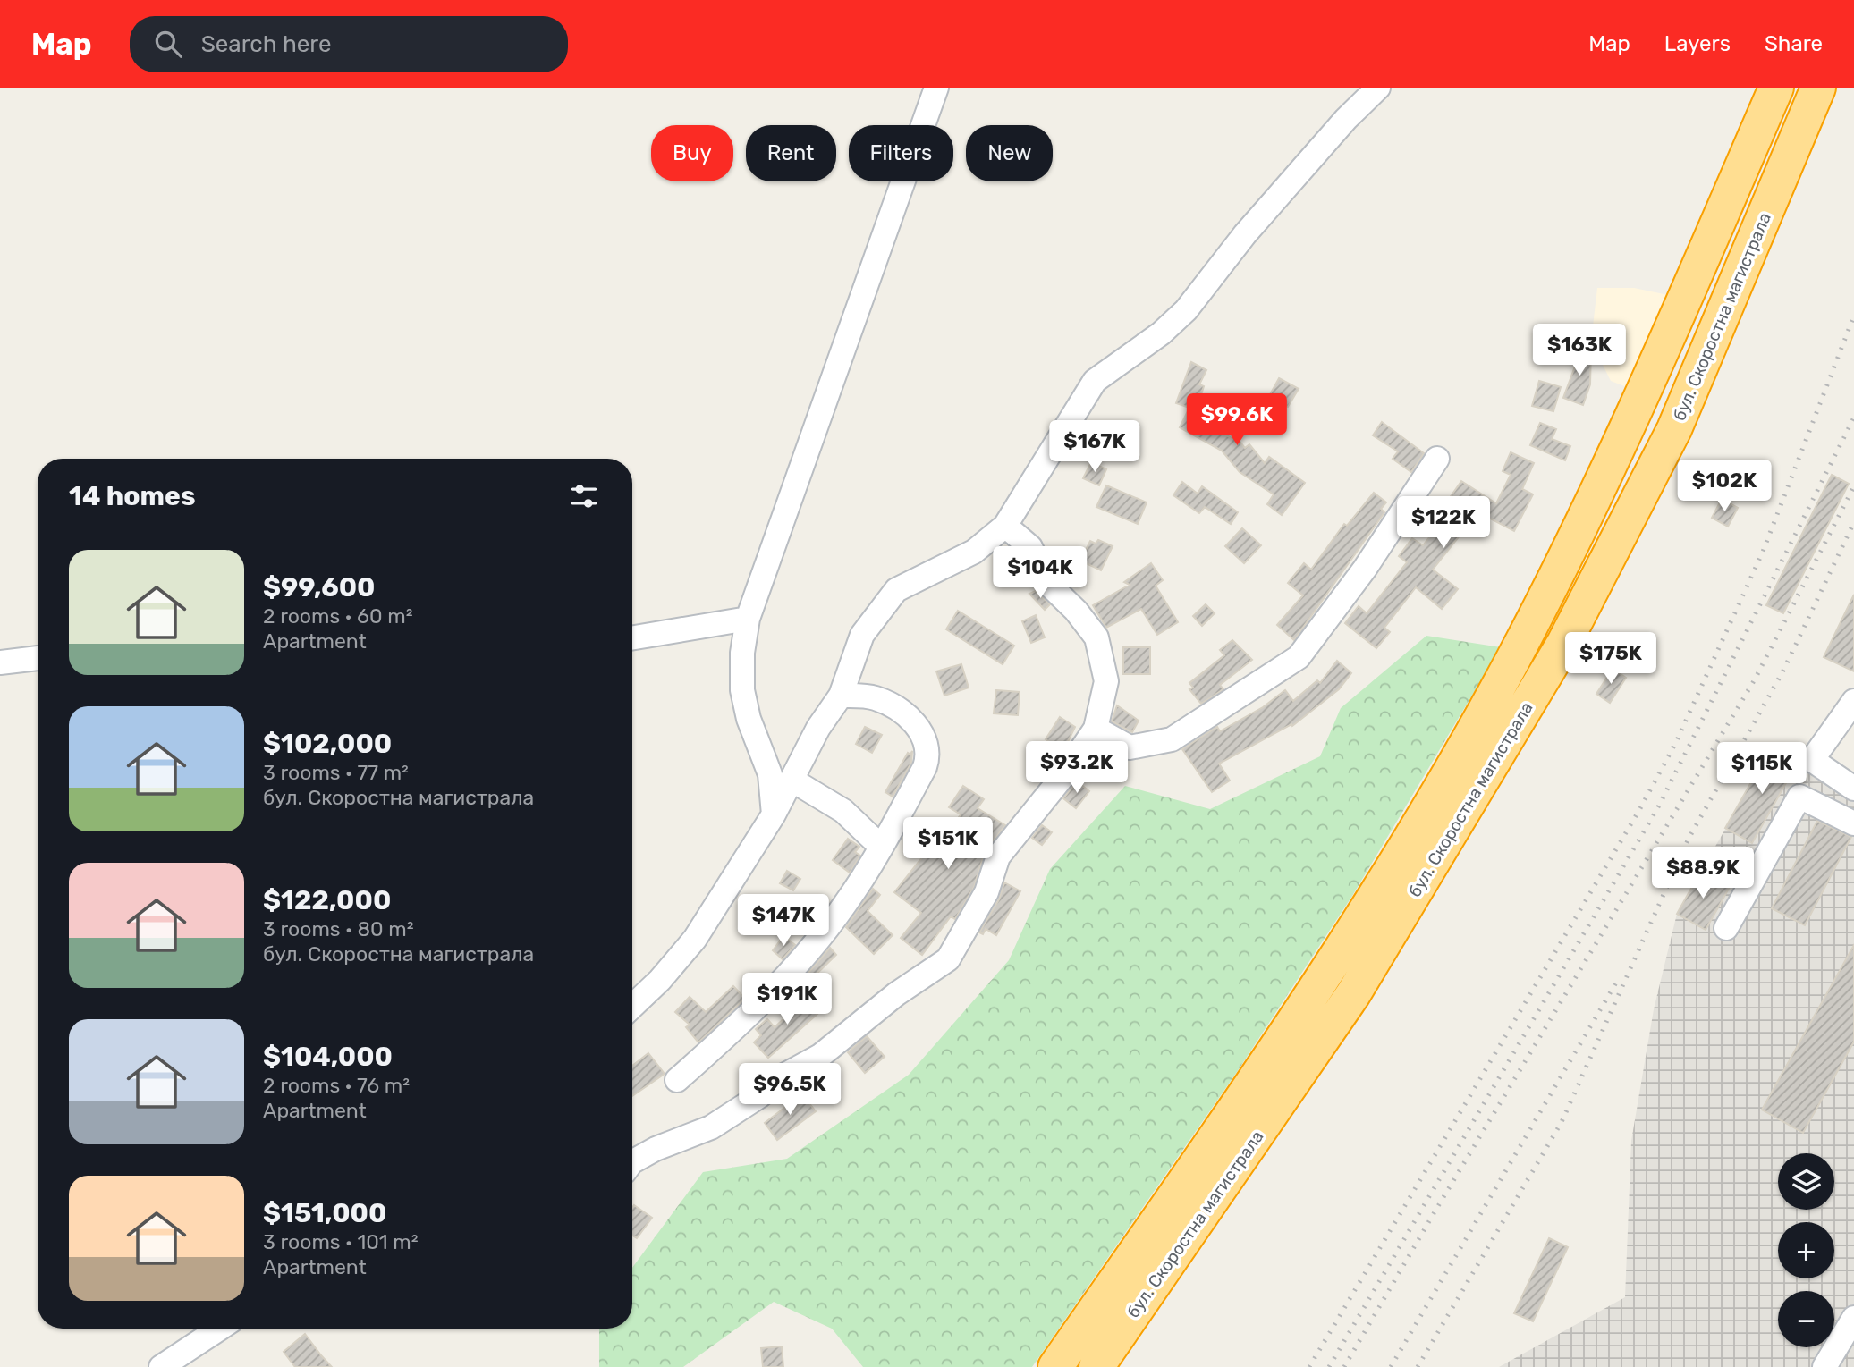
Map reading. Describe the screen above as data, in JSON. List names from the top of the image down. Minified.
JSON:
{"streets":{"highway":["бул. Скоростна магистрала"]},"page":{"header":"Map","search":"Search here","nav":["Map","Layers","Share"],"chip":["Buy","Rent","Filters","New"],"price":["$163K","$99.6K","$167K","$102K","$122K","$104K","$175K","$93.2K","$115K","$151K","$88.9K","$147K","$191K","$96.5K"],"heading":"14 homes","list":[{"name":"$99,600","note":"2 rooms · 60 m² · Apartment"},{"name":"$102,000","note":"3 rooms · 77 m² · бул. Скоростна магистрала"},{"name":"$122,000","note":"3 rooms · 80 m² · бул. Скоростна магистрала"},{"name":"$104,000","note":"2 rooms · 76 m² · Apartment"},{"name":"$151,000","note":"3 rooms · 101 m² · Apartment"}],"map_buttons":["+","−"]}}
